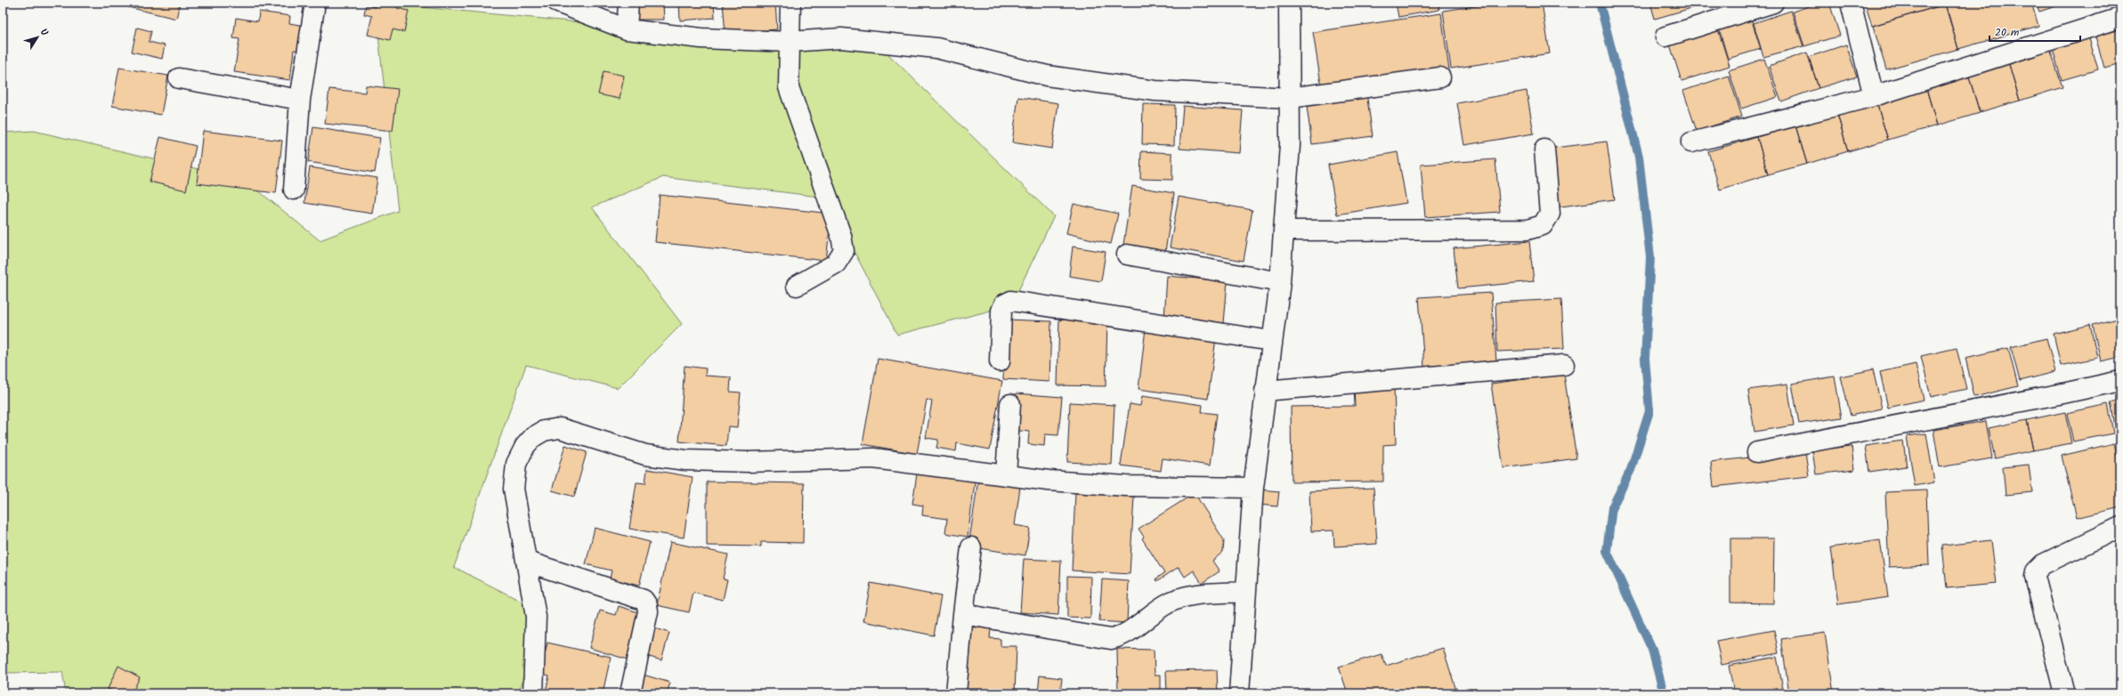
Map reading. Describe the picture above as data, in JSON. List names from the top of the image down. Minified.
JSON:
{"scale_bar":"20 m","north":"top right"}
